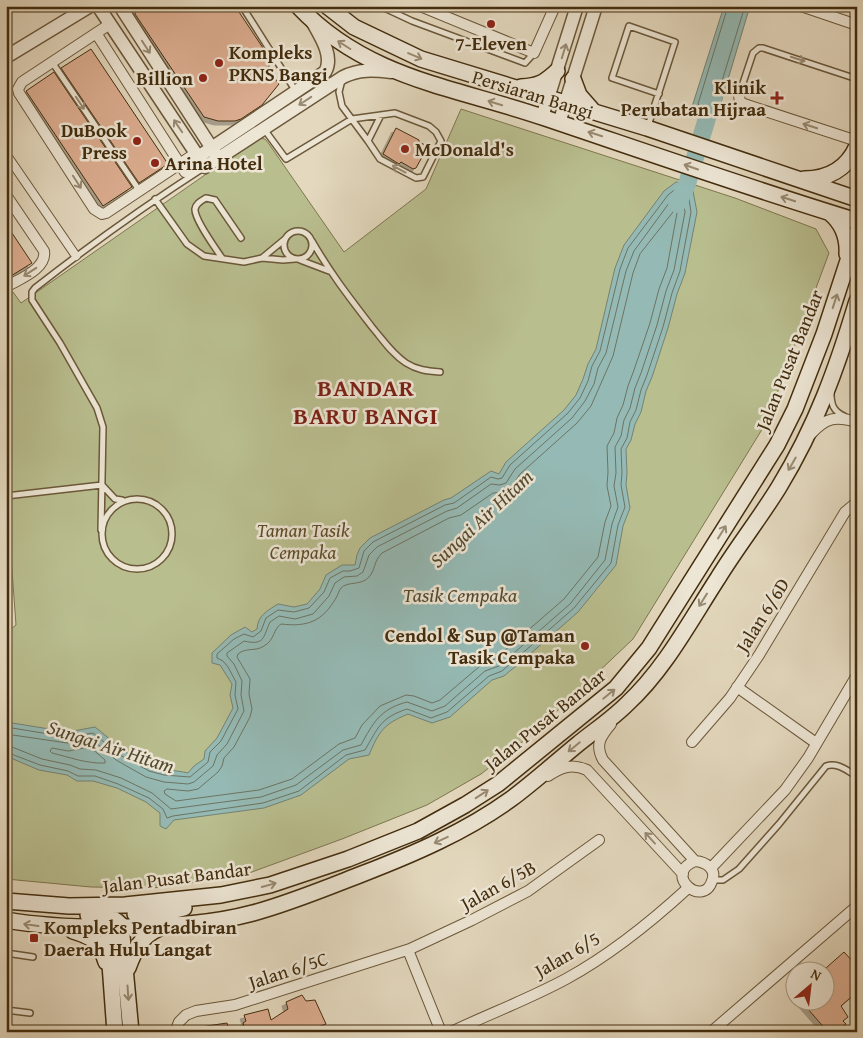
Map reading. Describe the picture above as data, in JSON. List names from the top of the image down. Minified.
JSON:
{"streets":{"main road":["Persiaran Bangi","Jalan Pusat Bandar"],"street":["Jalan 6/6D","Jalan 6/5B","Jalan 6/5","Jalan 6/5C"]},"crossings":[["Jalan 6/5B","Jalan 6/5C"]],"districts":["BANDAR BARU BANGI"],"water":["Sungai Air Hitam","Tasik Cempaka"],"parks":["Taman Tasik Cempaka"],"places":{"other":["7-Eleven","Kompleks PKNS Bangi","Billion","DuBook Press","McDonald's","Arina Hotel","Cendol & Sup @Taman Tasik Cempaka"],"health":["Klinik Perubatan Hijraa"],"transit":["Kompleks Pentadbiran Daerah Hulu Langat"]},"north":"top right"}
